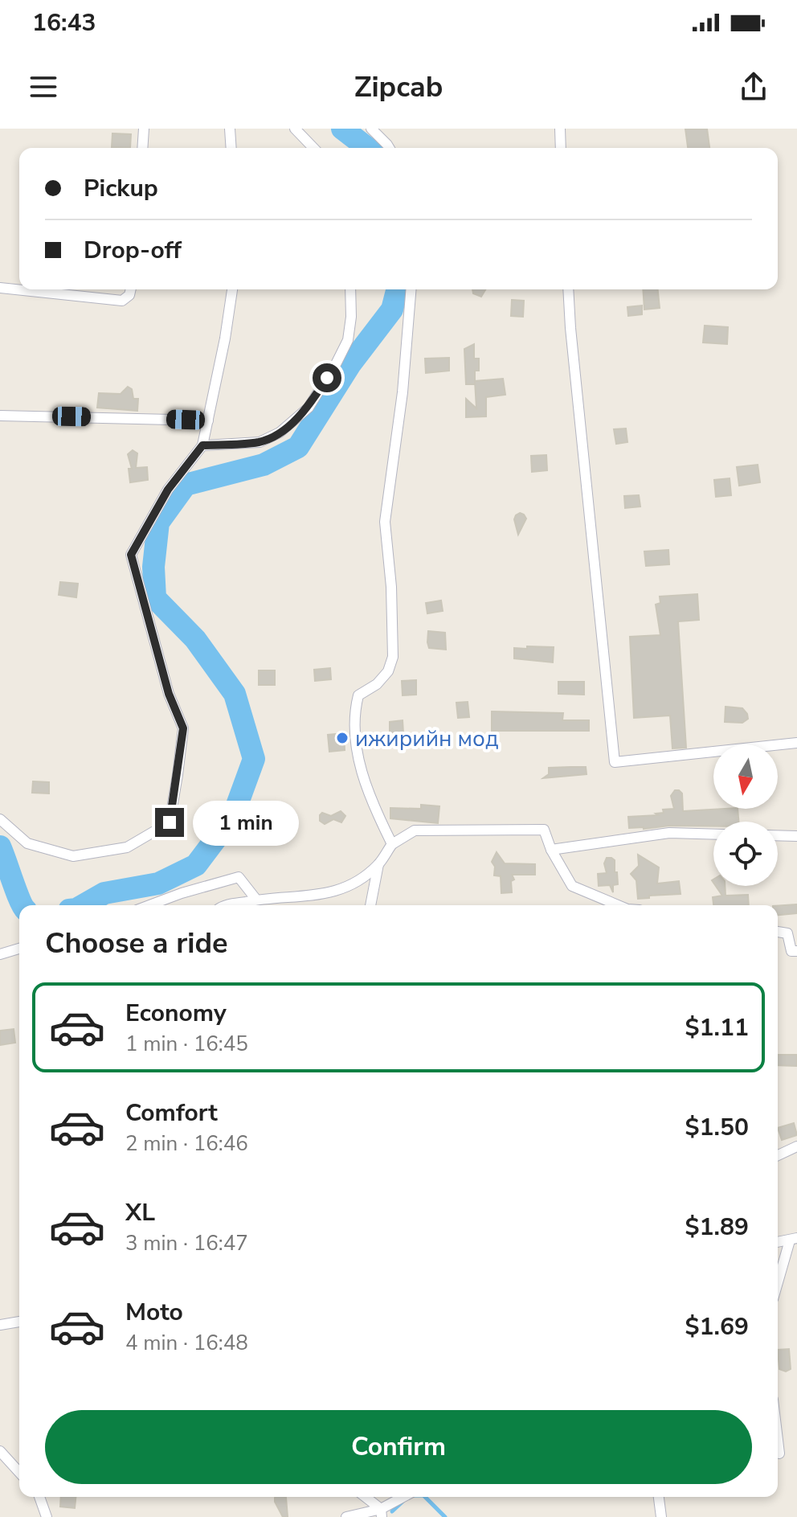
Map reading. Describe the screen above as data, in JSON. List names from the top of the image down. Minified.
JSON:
{"places":["ижирийн мод"],"north":"bottom","page":{"status":"16:43","header":"Zipcab","banner":["Pickup","Drop-off"],"bubble":"1 min","heading":"Choose a ride","list":[{"name":"Economy","note":"1 min · 16:45","value":"$1.11"},{"name":"Comfort","note":"2 min · 16:46","value":"$1.50"},{"name":"XL","note":"3 min · 16:47","value":"$1.89"},{"name":"Moto","note":"4 min · 16:48","value":"$1.69"}],"buttons":"Confirm"}}
